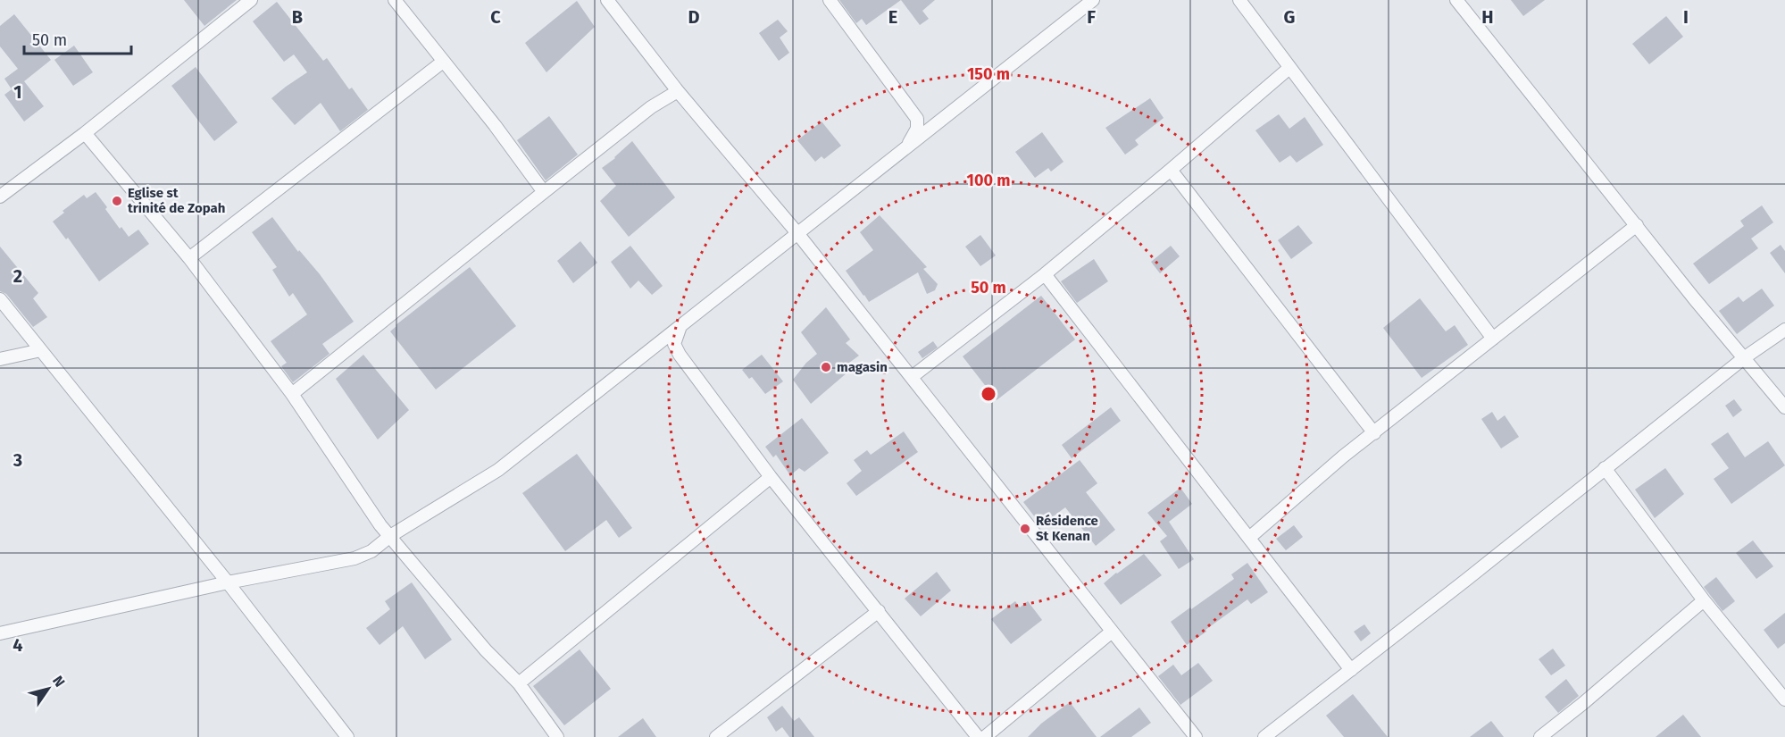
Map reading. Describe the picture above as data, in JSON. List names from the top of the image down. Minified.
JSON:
{"places":["Eglise st trinité de Zopah","magasin","Résidence St Kenan"],"scale_bar":"50 m","north":"top right","grid":{"columns":["B","C","D","E","F","G","H","I"],"rows":["1","2","3","4"]},"rings":["150 m","100 m","50 m"]}
